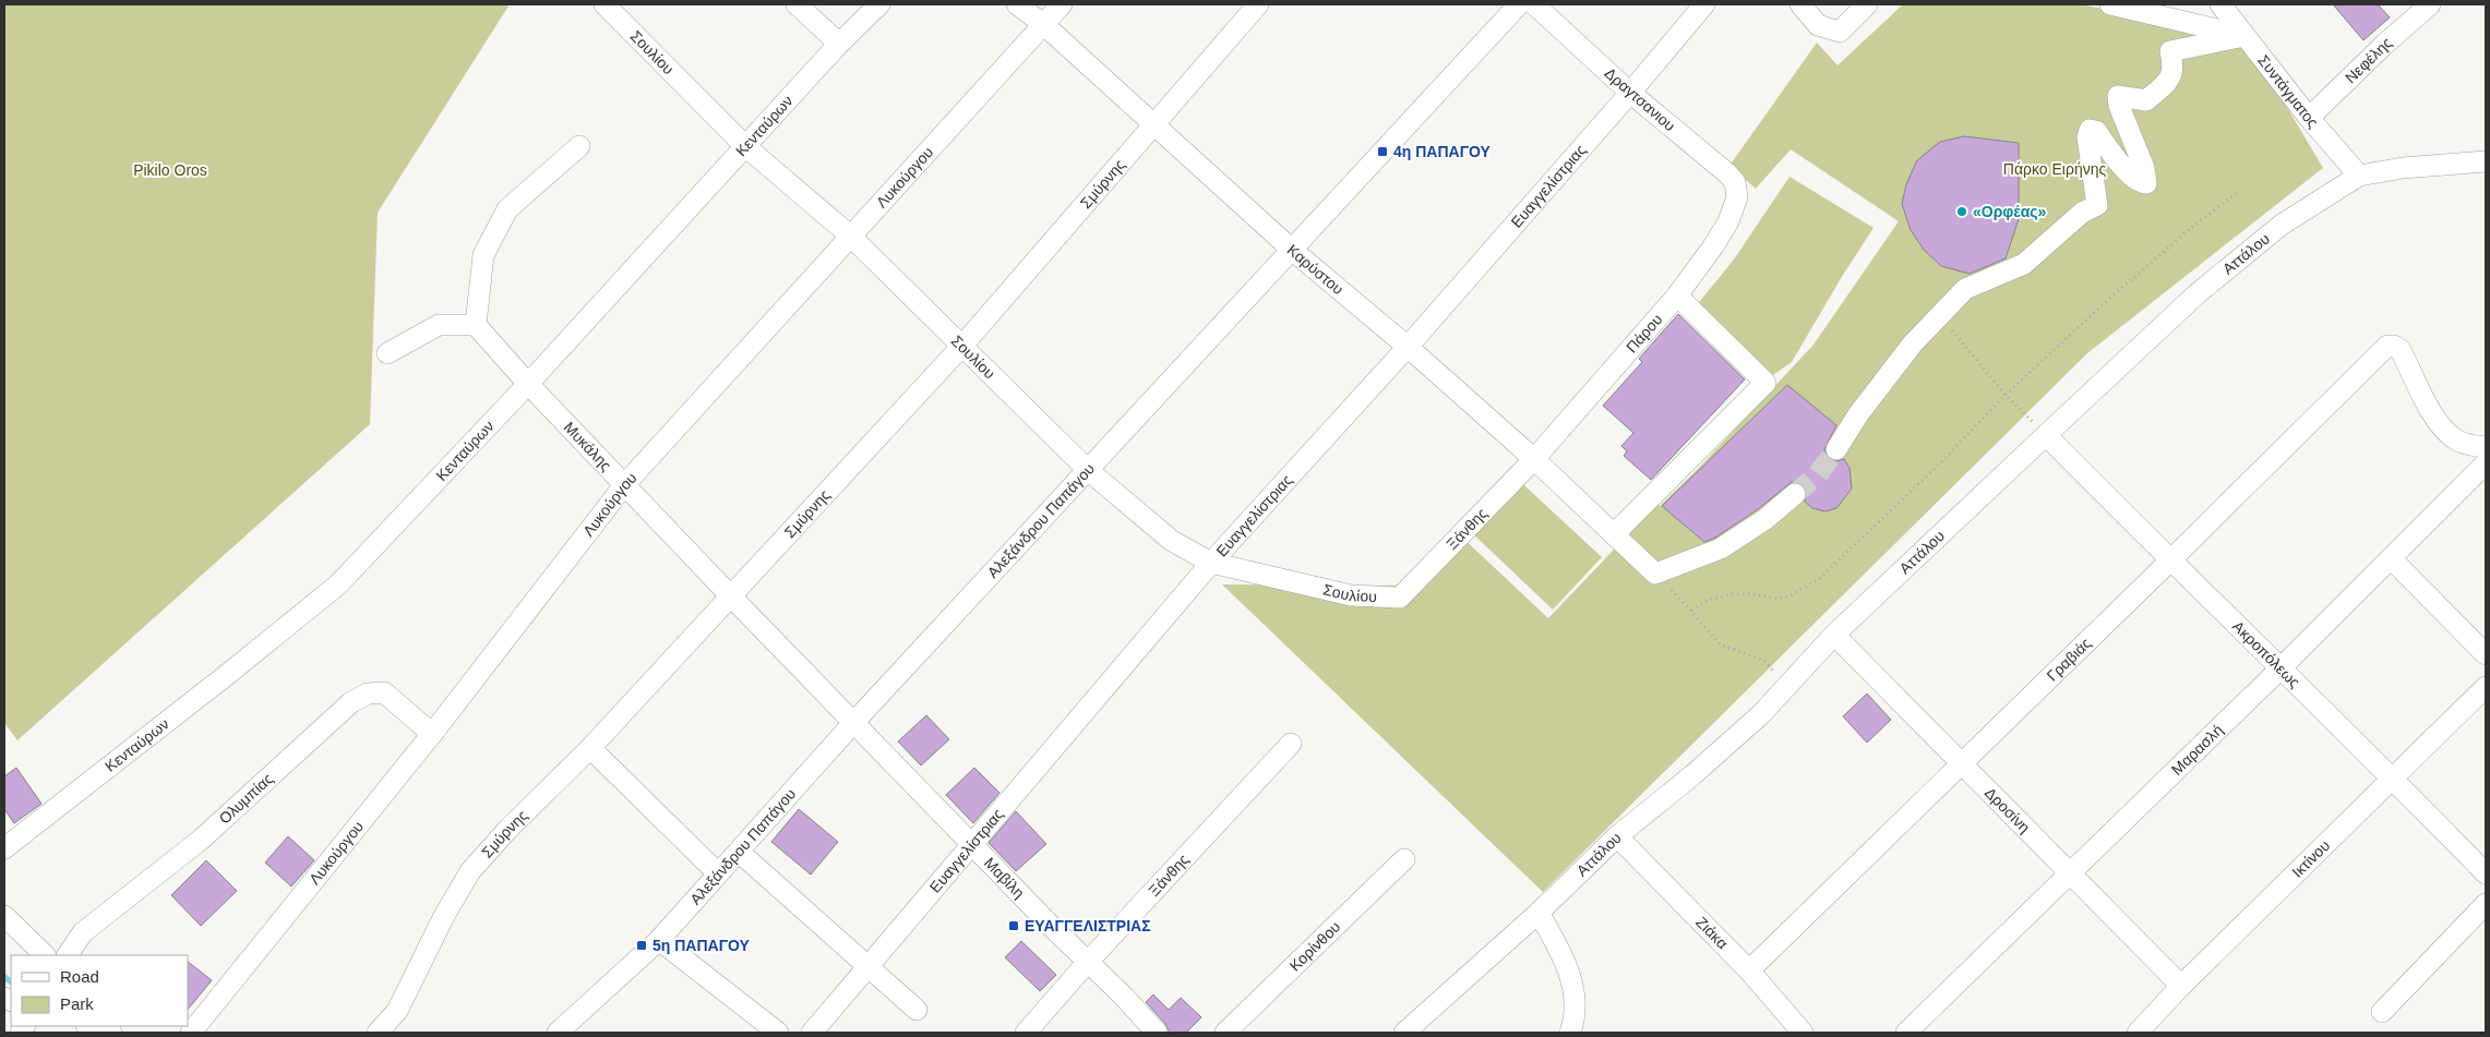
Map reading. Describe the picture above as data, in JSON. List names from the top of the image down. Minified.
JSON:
{"streets":{"street":["Σουλίου","Νεφέλης","Συντάγματος","Δραγτσανιου","Κενταύρων","Λυκούργου","Σμύρνης","Ευαγγελίστριας","Αττάλου","Καρύστου","Πάρου","Μυκάλης","Αλεξάνδρου Παπάγου","Ξάνθης","Ακροπόλεως","Γραβιάς","Μαρασλή","Ολυμπίας","Δροσίνη","Ικτίνου","Μαβίλη","Ζιάκα","Κορίνθου"]},"crossings":[["Σουλίου","Κενταύρων"],["Σουλίου","Λυκούργου"],["Σουλίου","Σμύρνης"],["Σουλίου","Ευαγγελίστριας"],["Σουλίου","Αλεξάνδρου Παπάγου"],["Σουλίου","Ξάνθης"],["Νεφέλης","Συντάγματος"],["Συντάγματος","Αττάλου"],["Δραγτσανιου","Ευαγγελίστριας"],["Δραγτσανιου","Πάρου"],["Κενταύρων","Μυκάλης"],["Λυκούργου","Καρύστου"],["Λυκούργου","Μυκάλης"],["Λυκούργου","Ολυμπίας"],["Σμύρνης","Καρύστου"],["Σμύρνης","Μυκάλης"],["Ευαγγελίστριας","Καρύστου"],["Ευαγγελίστριας","Μαβίλη"],["Αττάλου","Ακροπόλεως"],["Αττάλου","Δροσίνη"],["Αττάλου","Ζιάκα"],["Καρύστου","Πάρου"],["Καρύστου","Αλεξάνδρου Παπάγου"],["Καρύστου","Ξάνθης"],["Πάρου","Ξάνθης"],["Μυκάλης","Αλεξάνδρου Παπάγου"],["Μυκάλης","Μαβίλη"],["Αλεξάνδρου Παπάγου","Μαβίλη"],["Ξάνθης","Μαβίλη"],["Ακροπόλεως","Γραβιάς"],["Ακροπόλεως","Μαρασλή"],["Ακροπόλεως","Ικτίνου"],["Γραβιάς","Δροσίνη"],["Γραβιάς","Ζιάκα"],["Μαρασλή","Δροσίνη"],["Δροσίνη","Ικτίνου"]],"parks":["Πάρκο Ειρήνης","Pikilo Oros"],"places":{"transit":["4η ΠΑΠΑΓΟΥ","ΕΥΑΓΓΕΛΙΣΤΡΙΑΣ","5η ΠΑΠΑΓΟΥ"],"other":["«Ορφέας»"]},"legend":["Road","Park"]}
